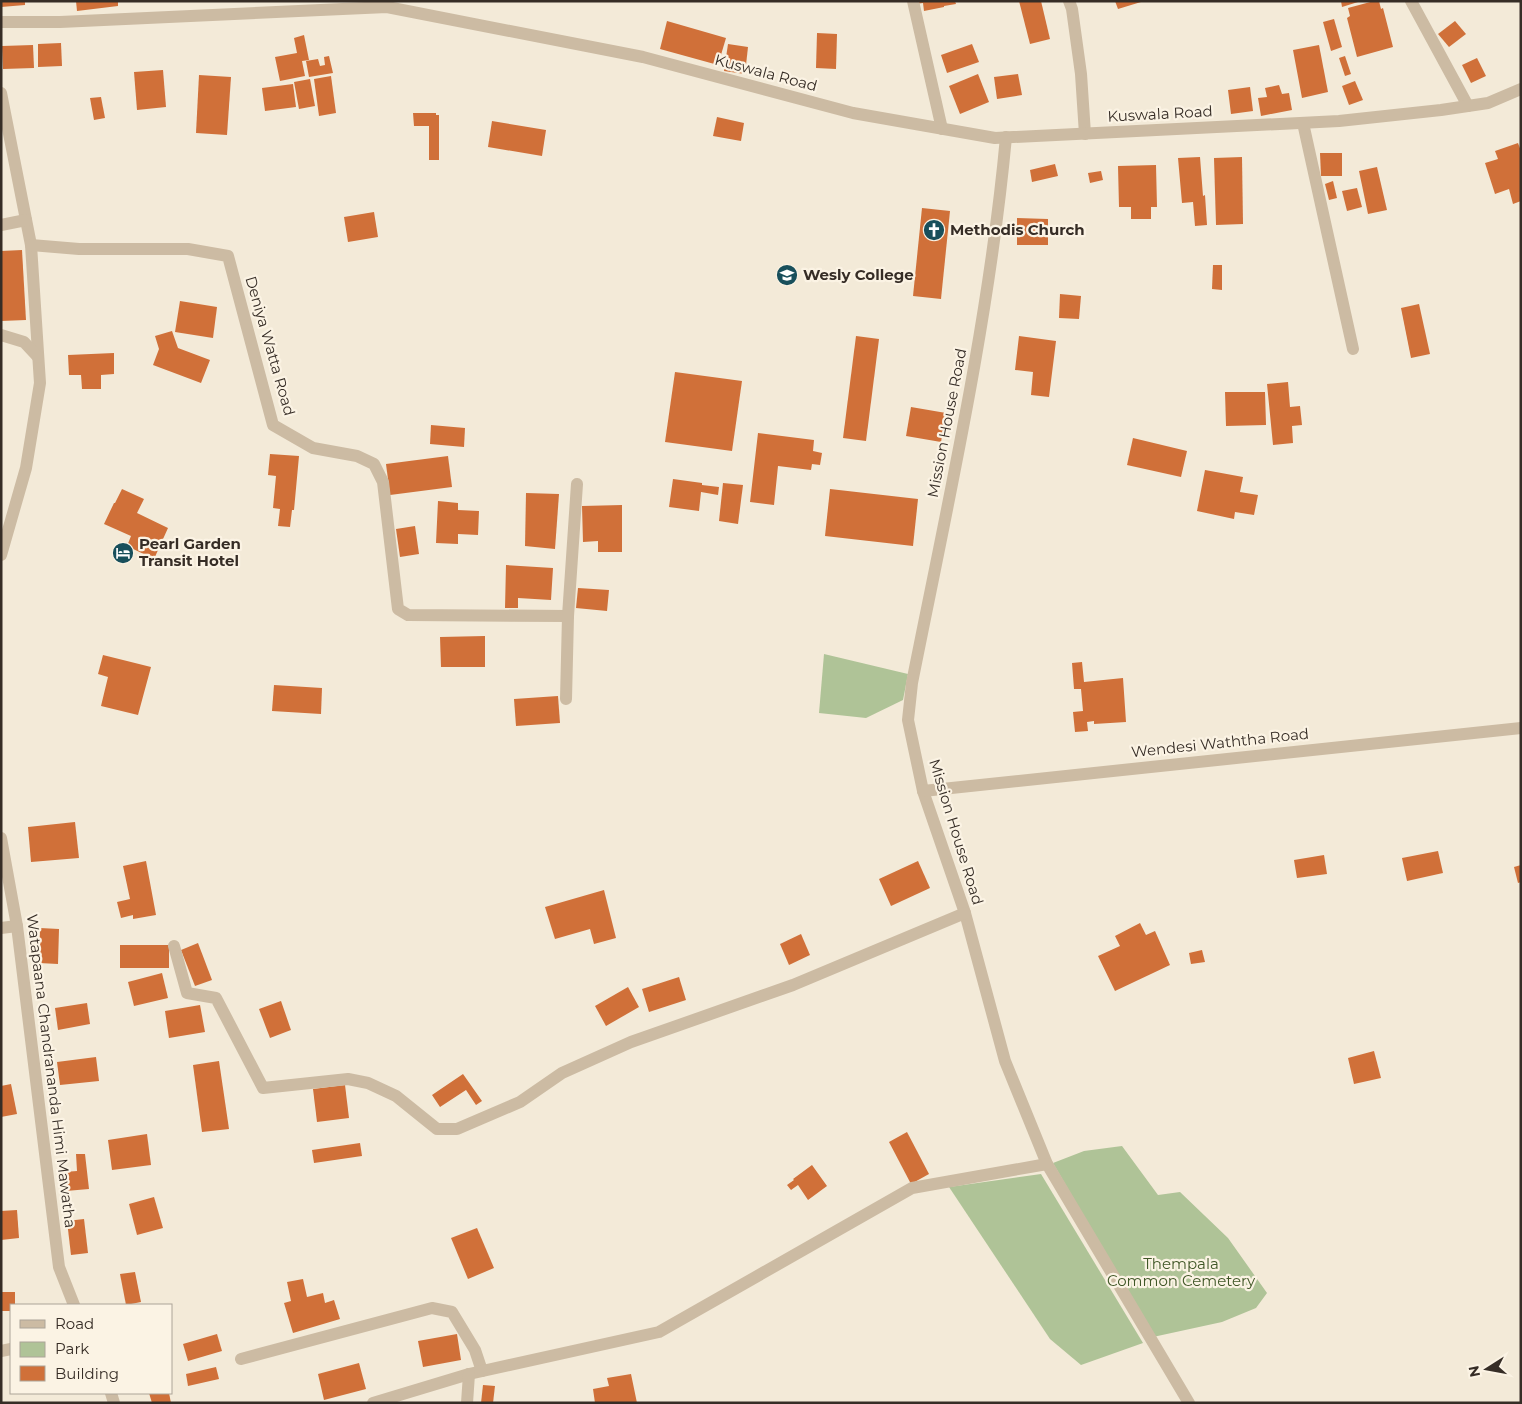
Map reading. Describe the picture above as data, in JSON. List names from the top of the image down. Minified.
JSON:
{"streets":{"street":["Kuswala Road","Deniya Watta Road","Mission House Road","Wendesi Waththa Road","Watapaana Chandrananda Himi Mawatha"]},"crossings":[["Kuswala Road","Mission House Road"],["Mission House Road","Wendesi Waththa Road"]],"parks":["Thempala Common Cemetery"],"places":{"church":["Methodis Church"],"school or university":["Wesly College"],"hotel":["Pearl Garden Transit Hotel"]},"legend":["Road","Park","Building"],"north":"left"}
